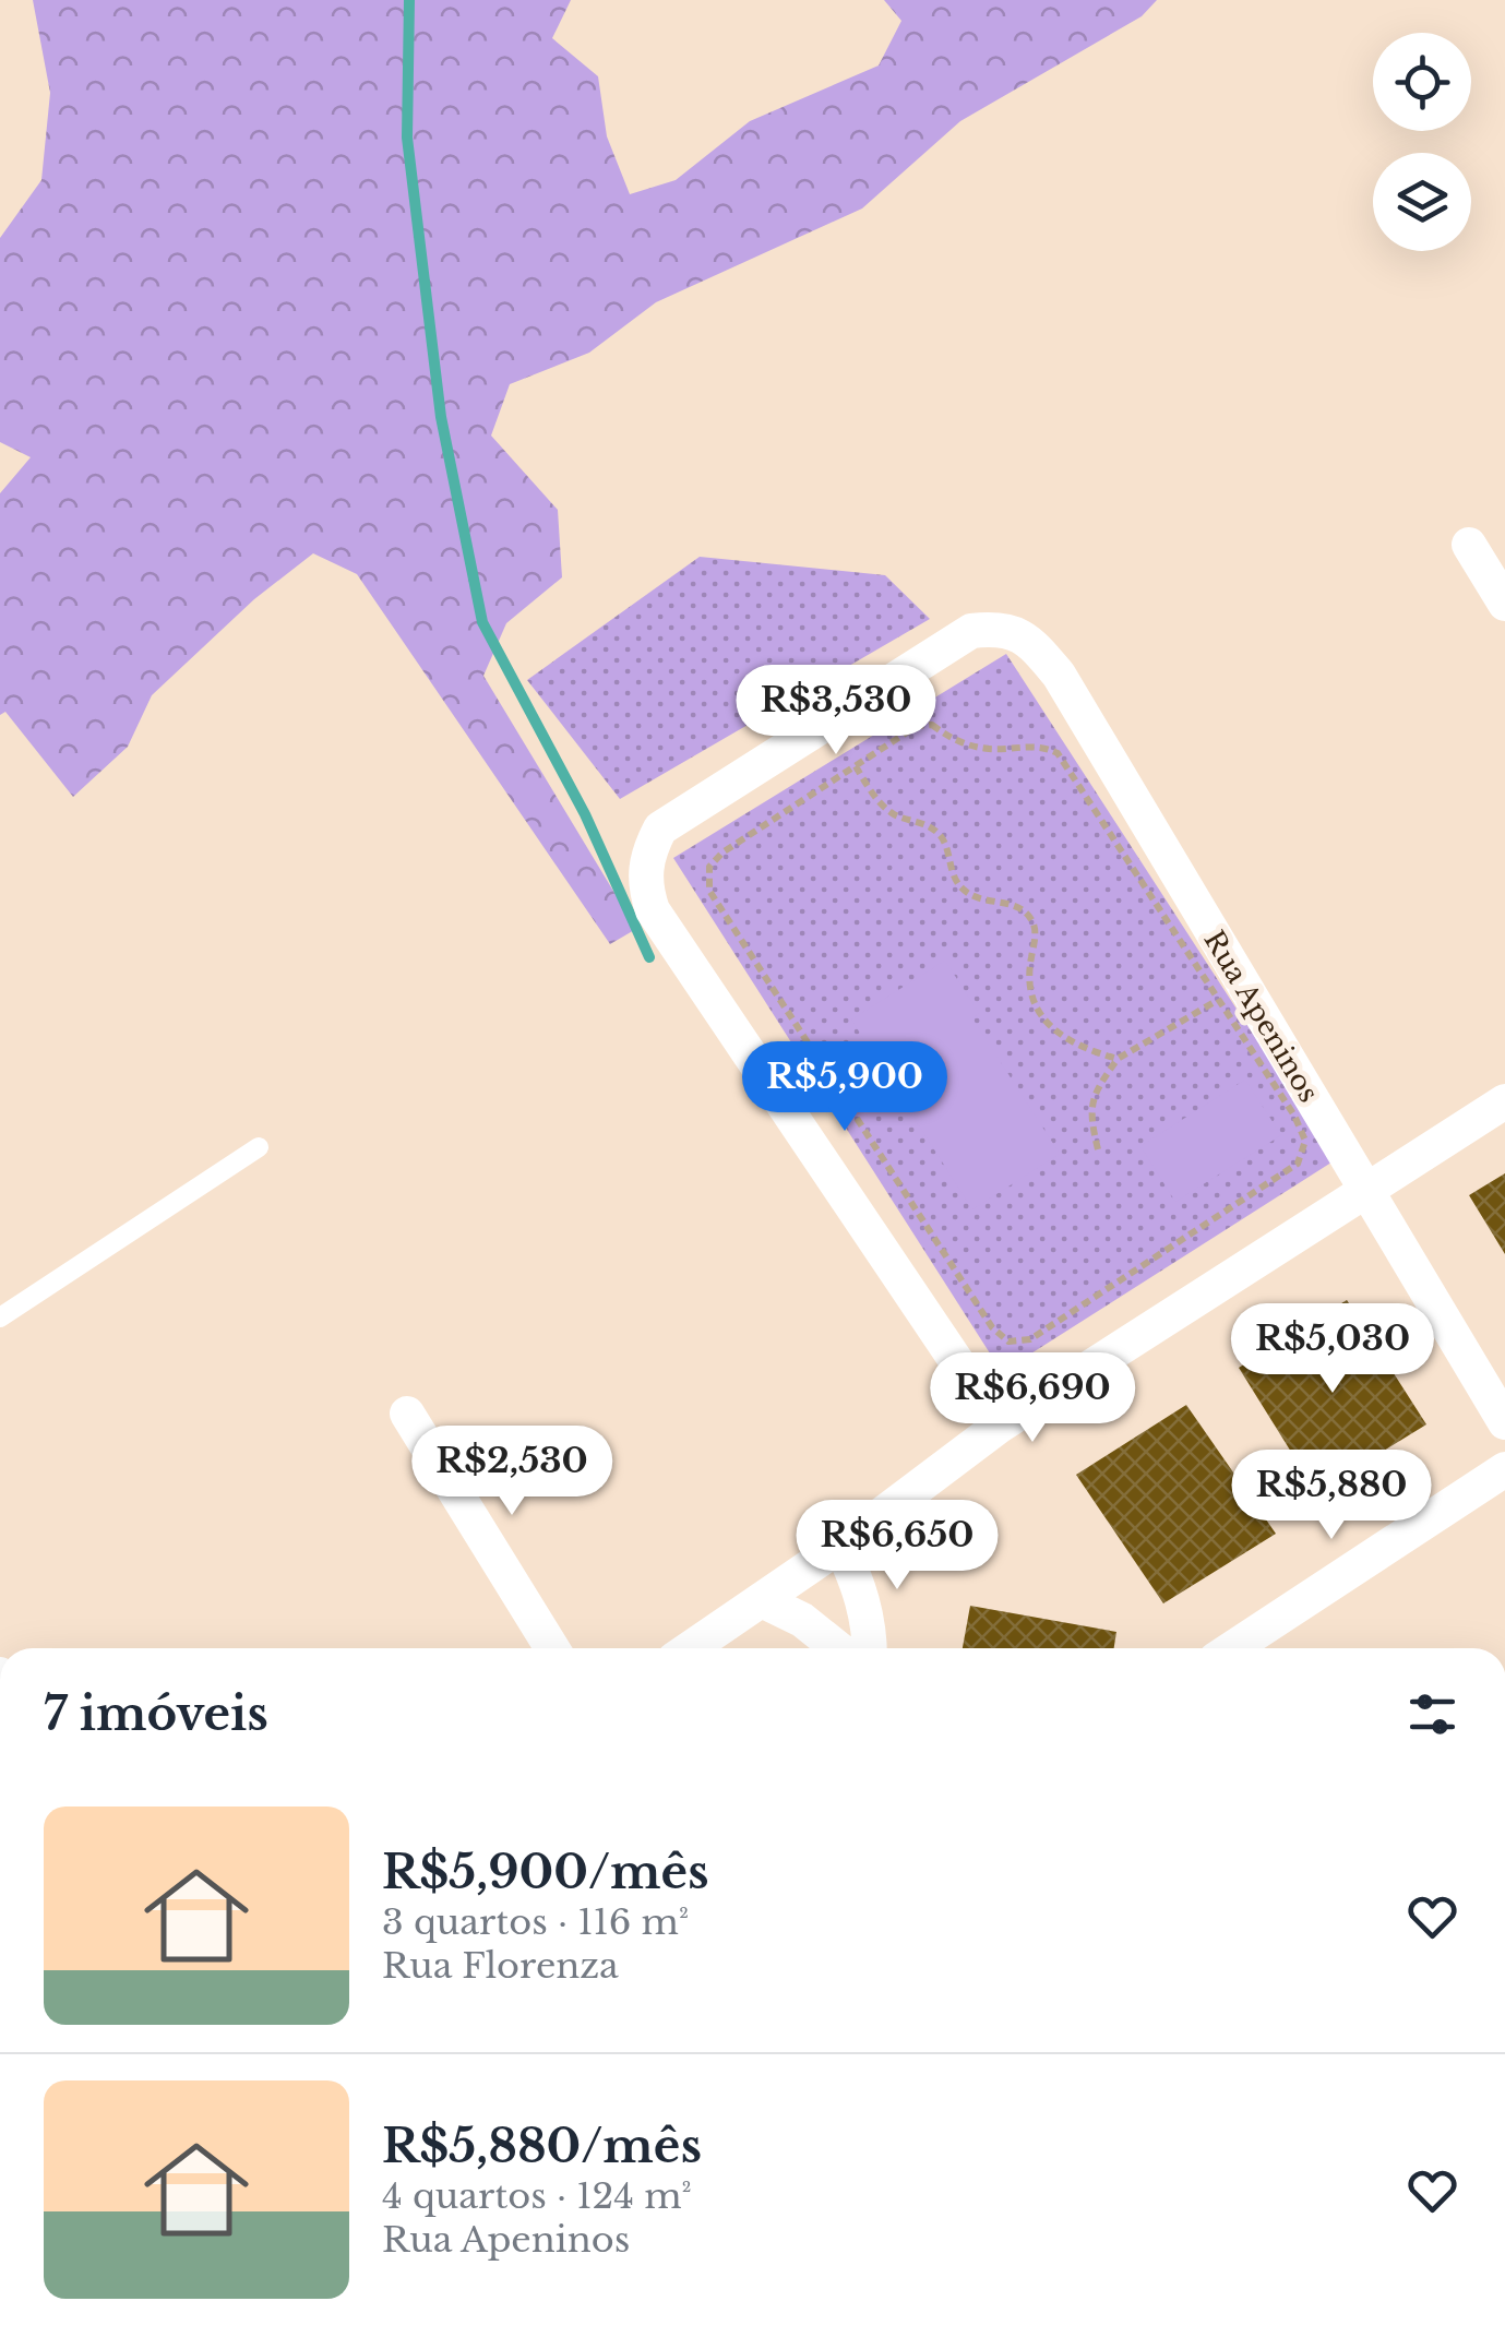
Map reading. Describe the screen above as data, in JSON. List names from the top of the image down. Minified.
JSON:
{"streets":{"street":["Rua Apeninos"]},"page":{"price":["R$3,530","R$5,900","R$5,030","R$6,690","R$2,530","R$5,880","R$6,650"],"heading":"7 imóveis","list":[{"name":"R$5,900/mês","note":"3 quartos · 116 m² · Rua Florenza"},{"name":"R$5,880/mês","note":"4 quartos · 124 m² · Rua Apeninos"}]}}
